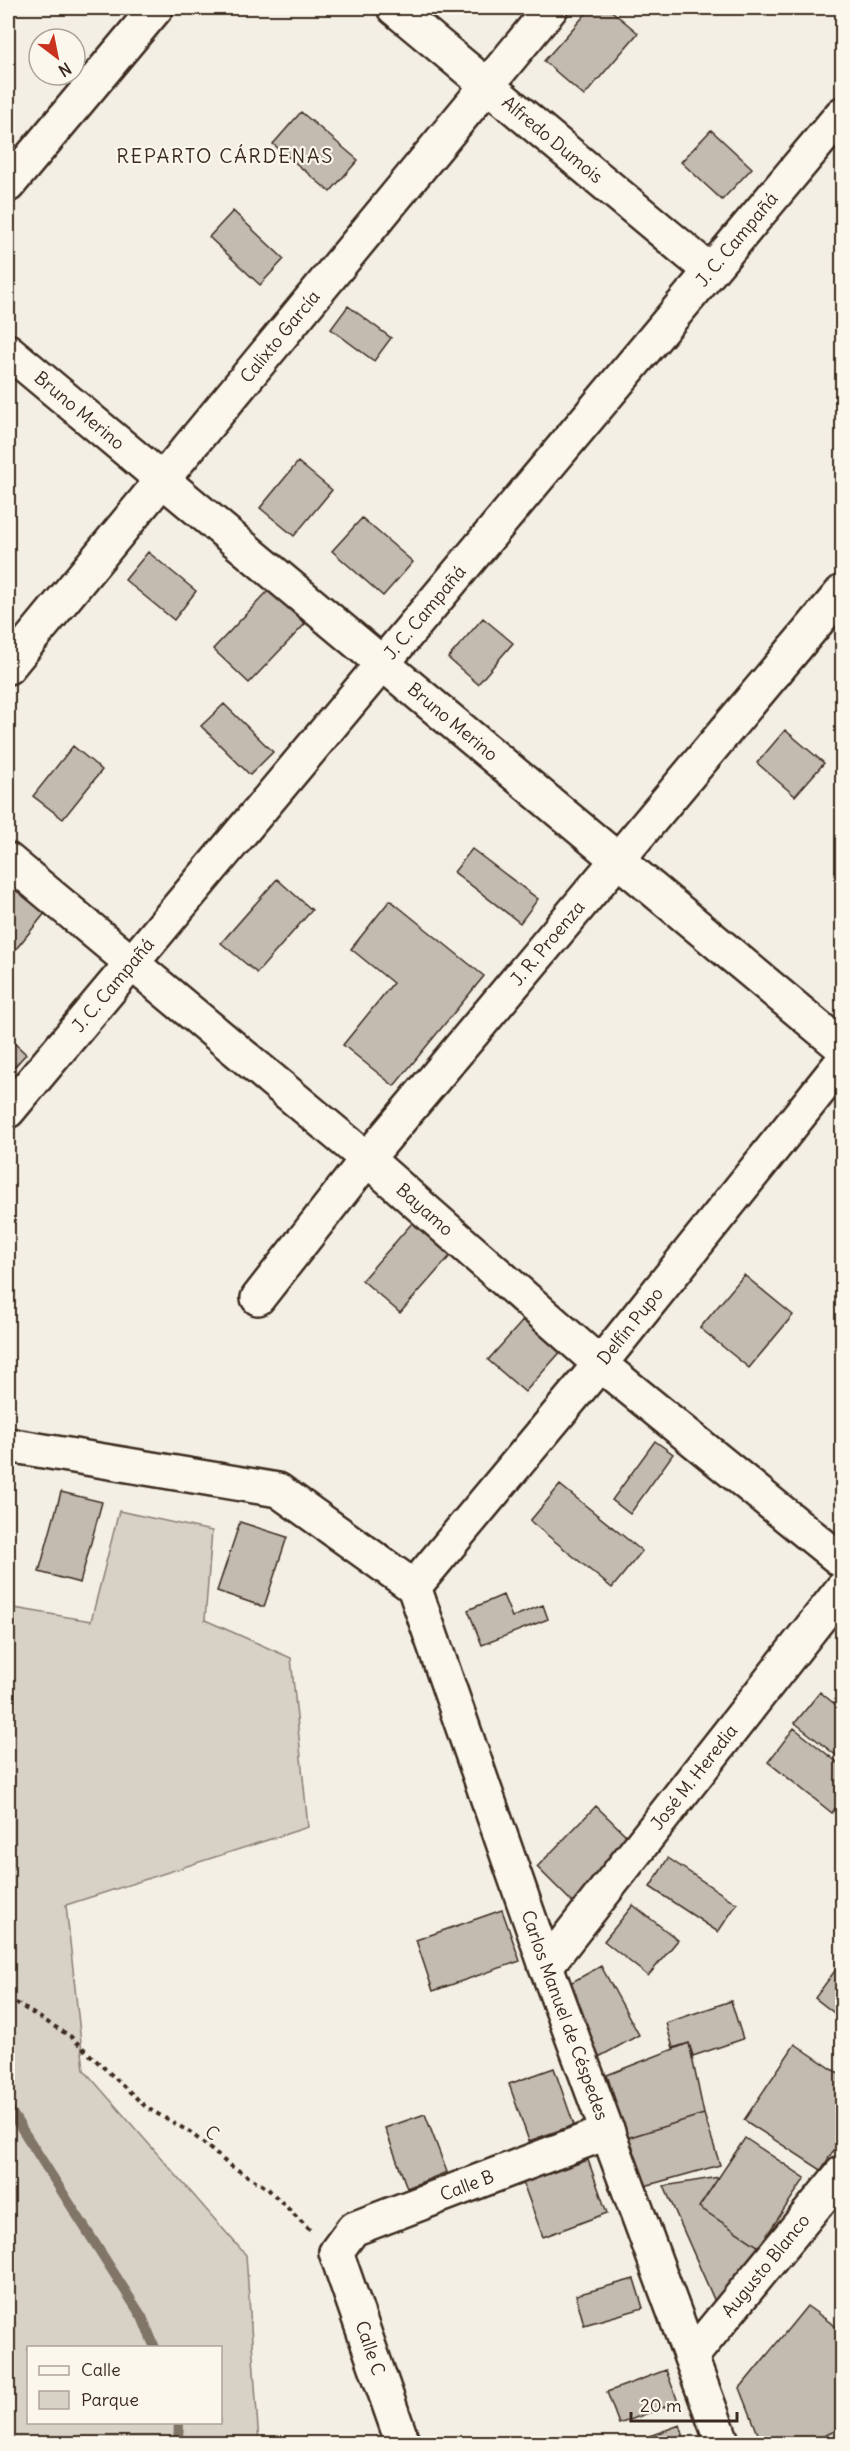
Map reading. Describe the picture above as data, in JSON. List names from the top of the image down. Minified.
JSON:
{"streets":{"street":["Alfredo Dumois","J. C. Campañá","Calixto García","Bruno Merino","J. R. Proenza","Bayamo","Delfín Pupo","José M. Heredia","Carlos Manuel de Céspedes","Calle B","Augusto Blanco","Calle C"],"path":["C"]},"crossings":[["Alfredo Dumois","J. C. Campañá"],["Alfredo Dumois","Calixto García"],["J. C. Campañá","Bruno Merino"],["J. C. Campañá","Bayamo"],["Calixto García","Bruno Merino"],["Bruno Merino","J. R. Proenza"],["J. R. Proenza","Bayamo"],["Bayamo","Delfín Pupo"],["Delfín Pupo","Carlos Manuel de Céspedes"],["José M. Heredia","Carlos Manuel de Céspedes"],["Carlos Manuel de Céspedes","Calle B"],["Carlos Manuel de Céspedes","Augusto Blanco"],["C","Calle B"],["C","Calle C"],["Calle B","Calle C"]],"districts":["REPARTO CÁRDENAS"],"legend":["Calle","Parque"],"scale_bar":"20 m","north":"bottom right"}
